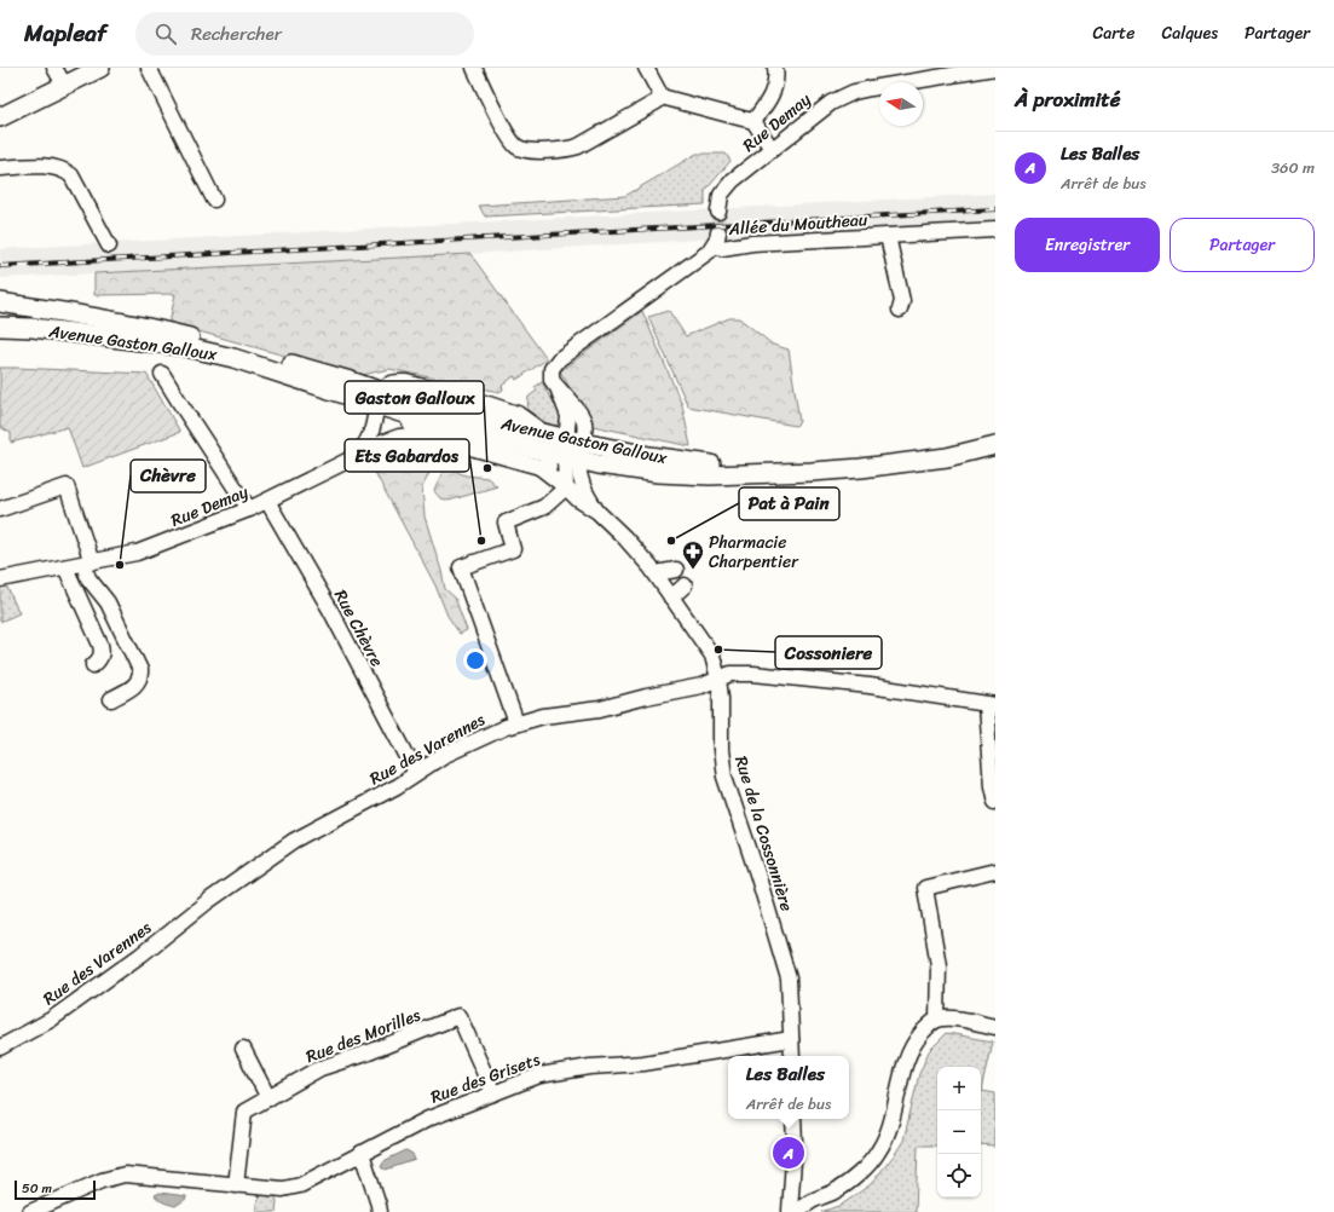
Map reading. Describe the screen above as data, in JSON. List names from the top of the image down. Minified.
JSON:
{"streets":{"main road":["Avenue Gaston Galloux"],"street":["Rue Demay","Allée du Moutheau","Rue Chèvre","Rue des Varennes","Rue de la Cossonnière","Rue des Morilles","Rue des Grisets"]},"crossings":[["Rue Demay","Rue Chèvre"],["Allée du Moutheau","Avenue Gaston Galloux"],["Allée du Moutheau","Rue de la Cossonnière"],["Avenue Gaston Galloux","Rue de la Cossonnière"],["Rue Chèvre","Rue des Varennes"],["Rue des Varennes","Rue de la Cossonnière"],["Rue de la Cossonnière","Rue des Grisets"],["Rue des Morilles","Rue des Grisets"]],"places":{"other":["Gaston Galloux","Ets Gabardos","Pat à Pain","Chèvre","Cossoniere"],"pharmacy":["Pharmacie Charpentier"]},"scale_bar":"50 m","north":"left","page":{"header":"Mapleaf","search":"Rechercher","nav":["Carte","Calques","Partager"],"heading":"À proximité","list":[{"mark":"A","name":"Les Balles","note":"Arrêt de bus","value":"360 m"}],"buttons":["Enregistrer","Partager"],"popup":["Les Balles","Arrêt de bus"],"map_buttons":["+","−"],"pins":"A","scale":"50 m"}}
